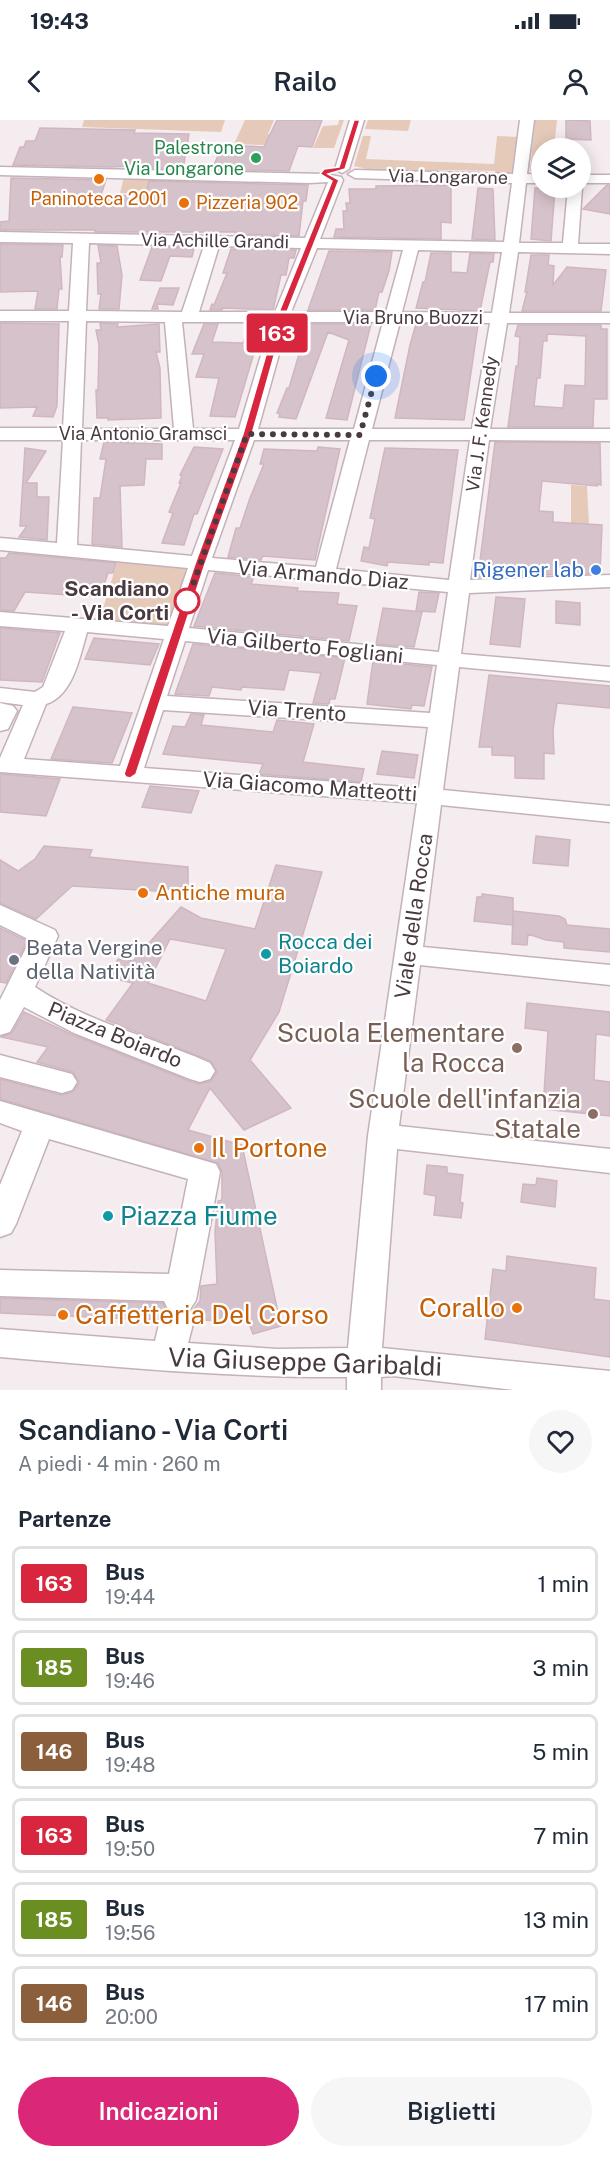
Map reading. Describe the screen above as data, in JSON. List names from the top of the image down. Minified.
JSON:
{"streets":{"street":["Via Longarone","Via Achille Grandi","Via Bruno Buozzi","Via J. F. Kennedy","Via Antonio Gramsci","Via Armando Diaz","Via Gilberto Fogliani","Via Trento","Via Giacomo Matteotti","Viale della Rocca","Piazza Boiardo","Via Giuseppe Garibaldi"]},"crossings":[["Via Longarone","Via J. F. Kennedy"],["Via Achille Grandi","Via J. F. Kennedy"],["Via Bruno Buozzi","Via J. F. Kennedy"],["Via J. F. Kennedy","Via Antonio Gramsci"],["Via J. F. Kennedy","Via Armando Diaz"],["Via J. F. Kennedy","Viale della Rocca"],["Via Armando Diaz","Viale della Rocca"],["Via Gilberto Fogliani","Viale della Rocca"],["Via Trento","Viale della Rocca"],["Via Giacomo Matteotti","Viale della Rocca"],["Viale della Rocca","Via Giuseppe Garibaldi"]],"places":["Palestrone Via Longarone","Paninoteca 2001","Pizzeria 902","Rigener lab","Scandiano - Via Corti","Antiche mura","Rocca dei Boiardo","Beata Vergine della Natività","Scuola Elementare la Rocca","Scuole dell'infanzia Statale","Il Portone","Piazza Fiume","Corallo","Caffetteria Del Corso"],"lines":["bus line 163"],"page":{"status":"19:43","header":"Railo","on_map":"163","heading":[["Scandiano - Via Corti","A piedi · 4 min · 260 m"],"Partenze"],"list":[{"mark":"163","name":"Bus","note":"19:44","value":"1 min"},{"mark":"185","name":"Bus","note":"19:46","value":"3 min"},{"mark":"146","name":"Bus","note":"19:48","value":"5 min"},{"mark":"163","name":"Bus","note":"19:50","value":"7 min"},{"mark":"185","name":"Bus","note":"19:56","value":"13 min"},{"mark":"146","name":"Bus","note":"20:00","value":"17 min"}],"buttons":["Indicazioni","Biglietti"]}}
